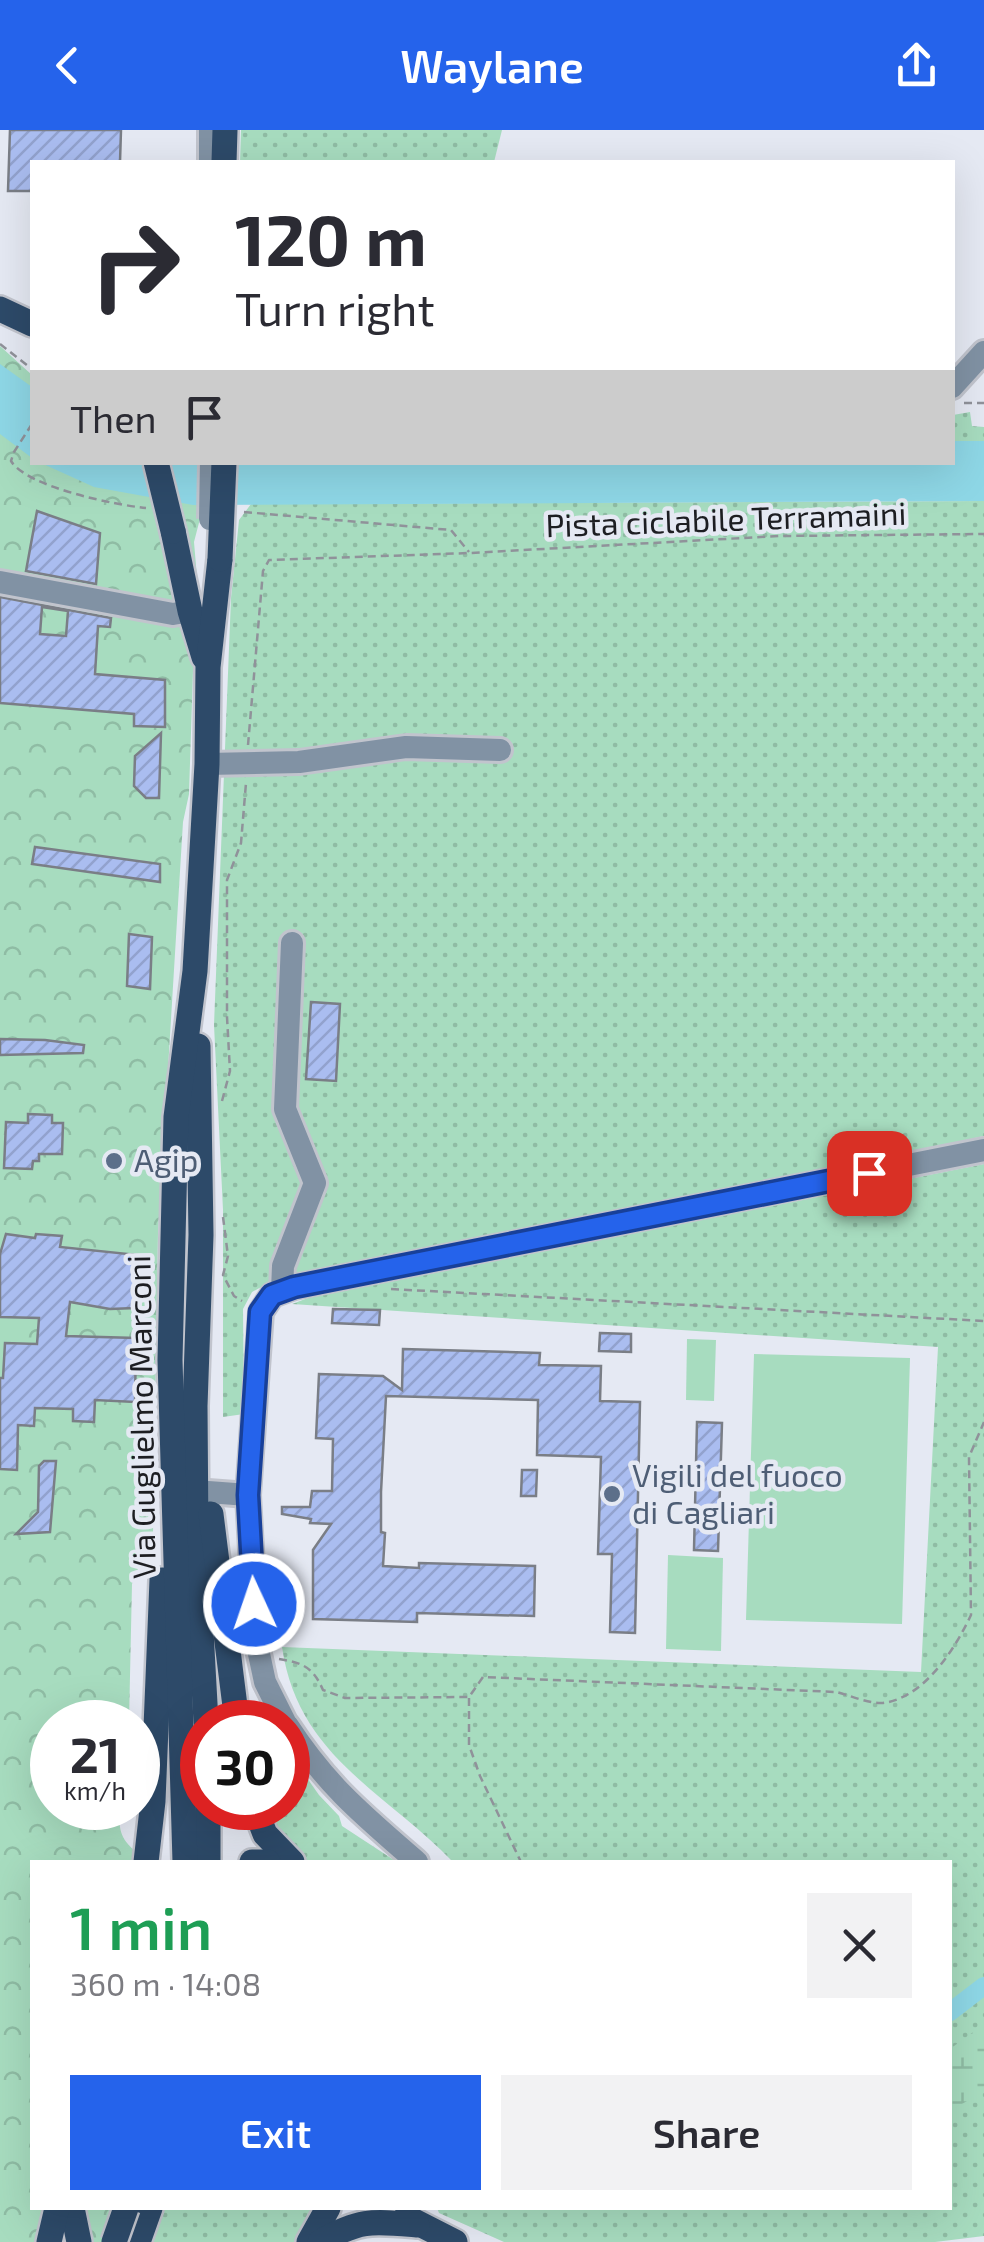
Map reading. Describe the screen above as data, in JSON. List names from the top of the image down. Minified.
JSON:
{"streets":{"main road":["Via Guglielmo Marconi"],"path":["Pista ciclabile Terramaini"]},"places":["Agip","Vigili del fuoco di Cagliari"],"page":{"header":"Waylane","turn":["120 m","Turn right"],"then":"Then","speed":"21 km/h","limit":"30","heading":["1 min","360 m · 14:08"],"buttons":["Exit","Share"]}}
